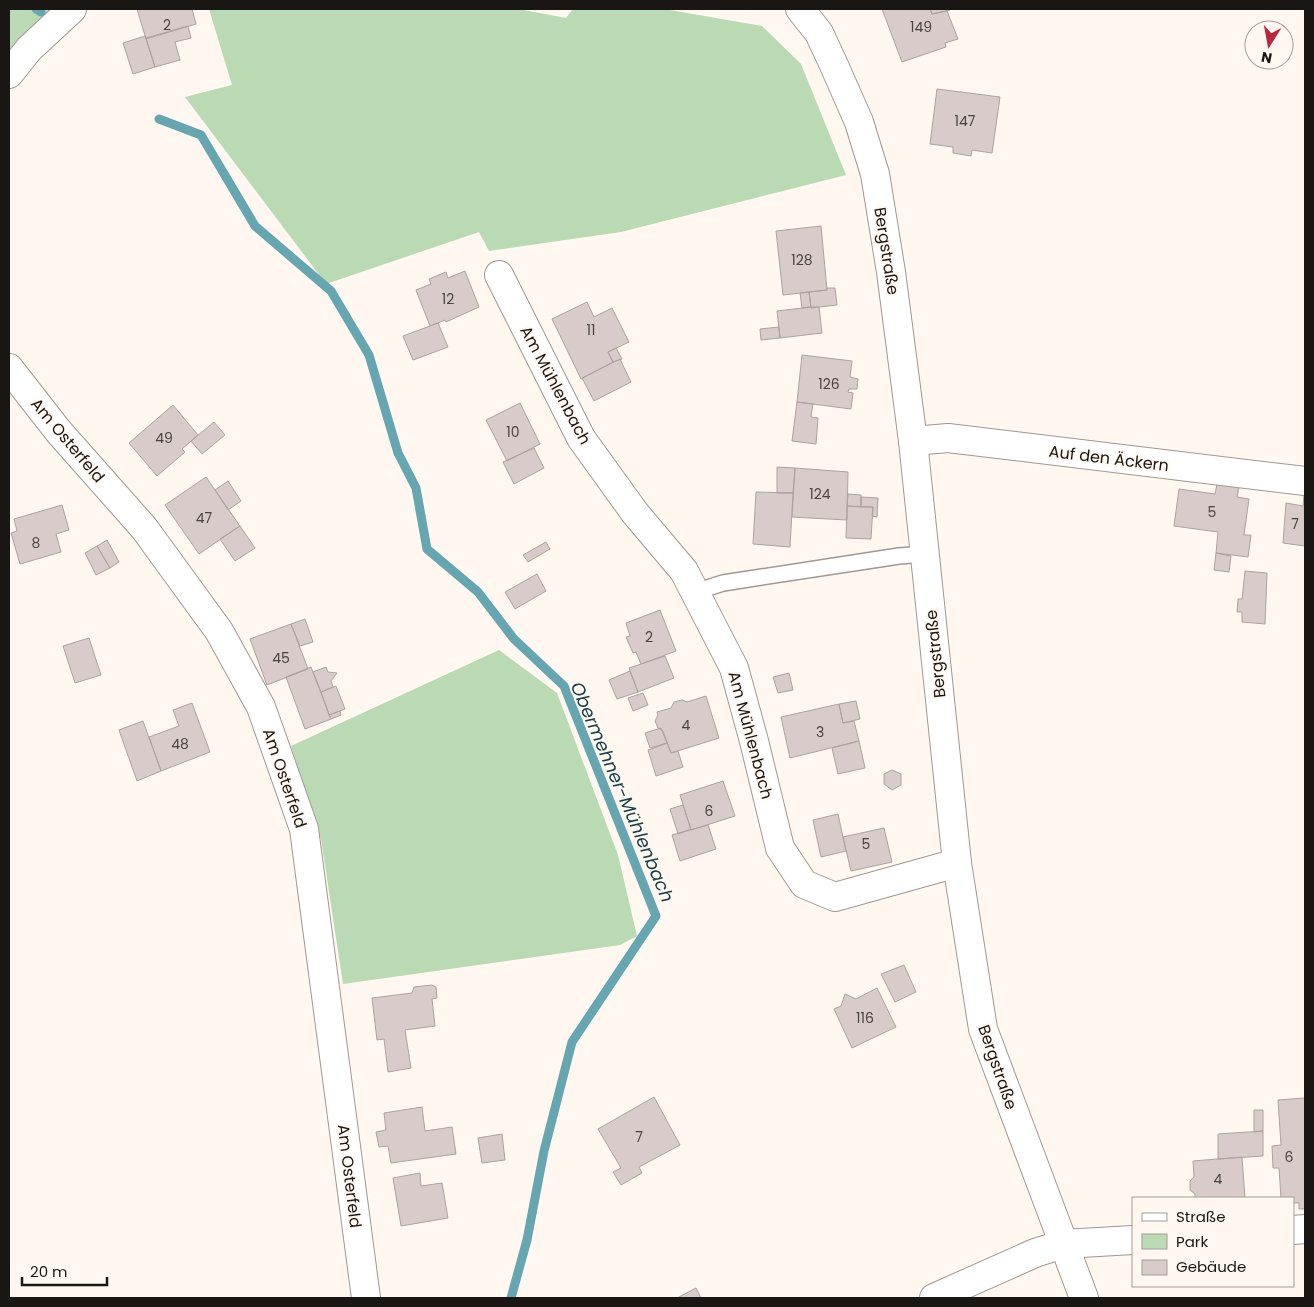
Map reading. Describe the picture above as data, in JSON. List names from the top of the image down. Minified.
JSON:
{"streets":{"street":["Bergstraße","Am Mühlenbach","Am Osterfeld","Auf den Äckern"]},"crossings":[["Bergstraße","Am Mühlenbach"],["Bergstraße","Auf den Äckern"]],"water":["Obermehner-Mühlenbach"],"house_numbers":["2","149","147","128","12","11","126","10","49","124","5","47","7","8","2","45","4","3","48","6","5","116","7","6","4"],"legend":["Straße","Park","Gebäude"],"scale_bar":"20 m","north":"bottom"}
